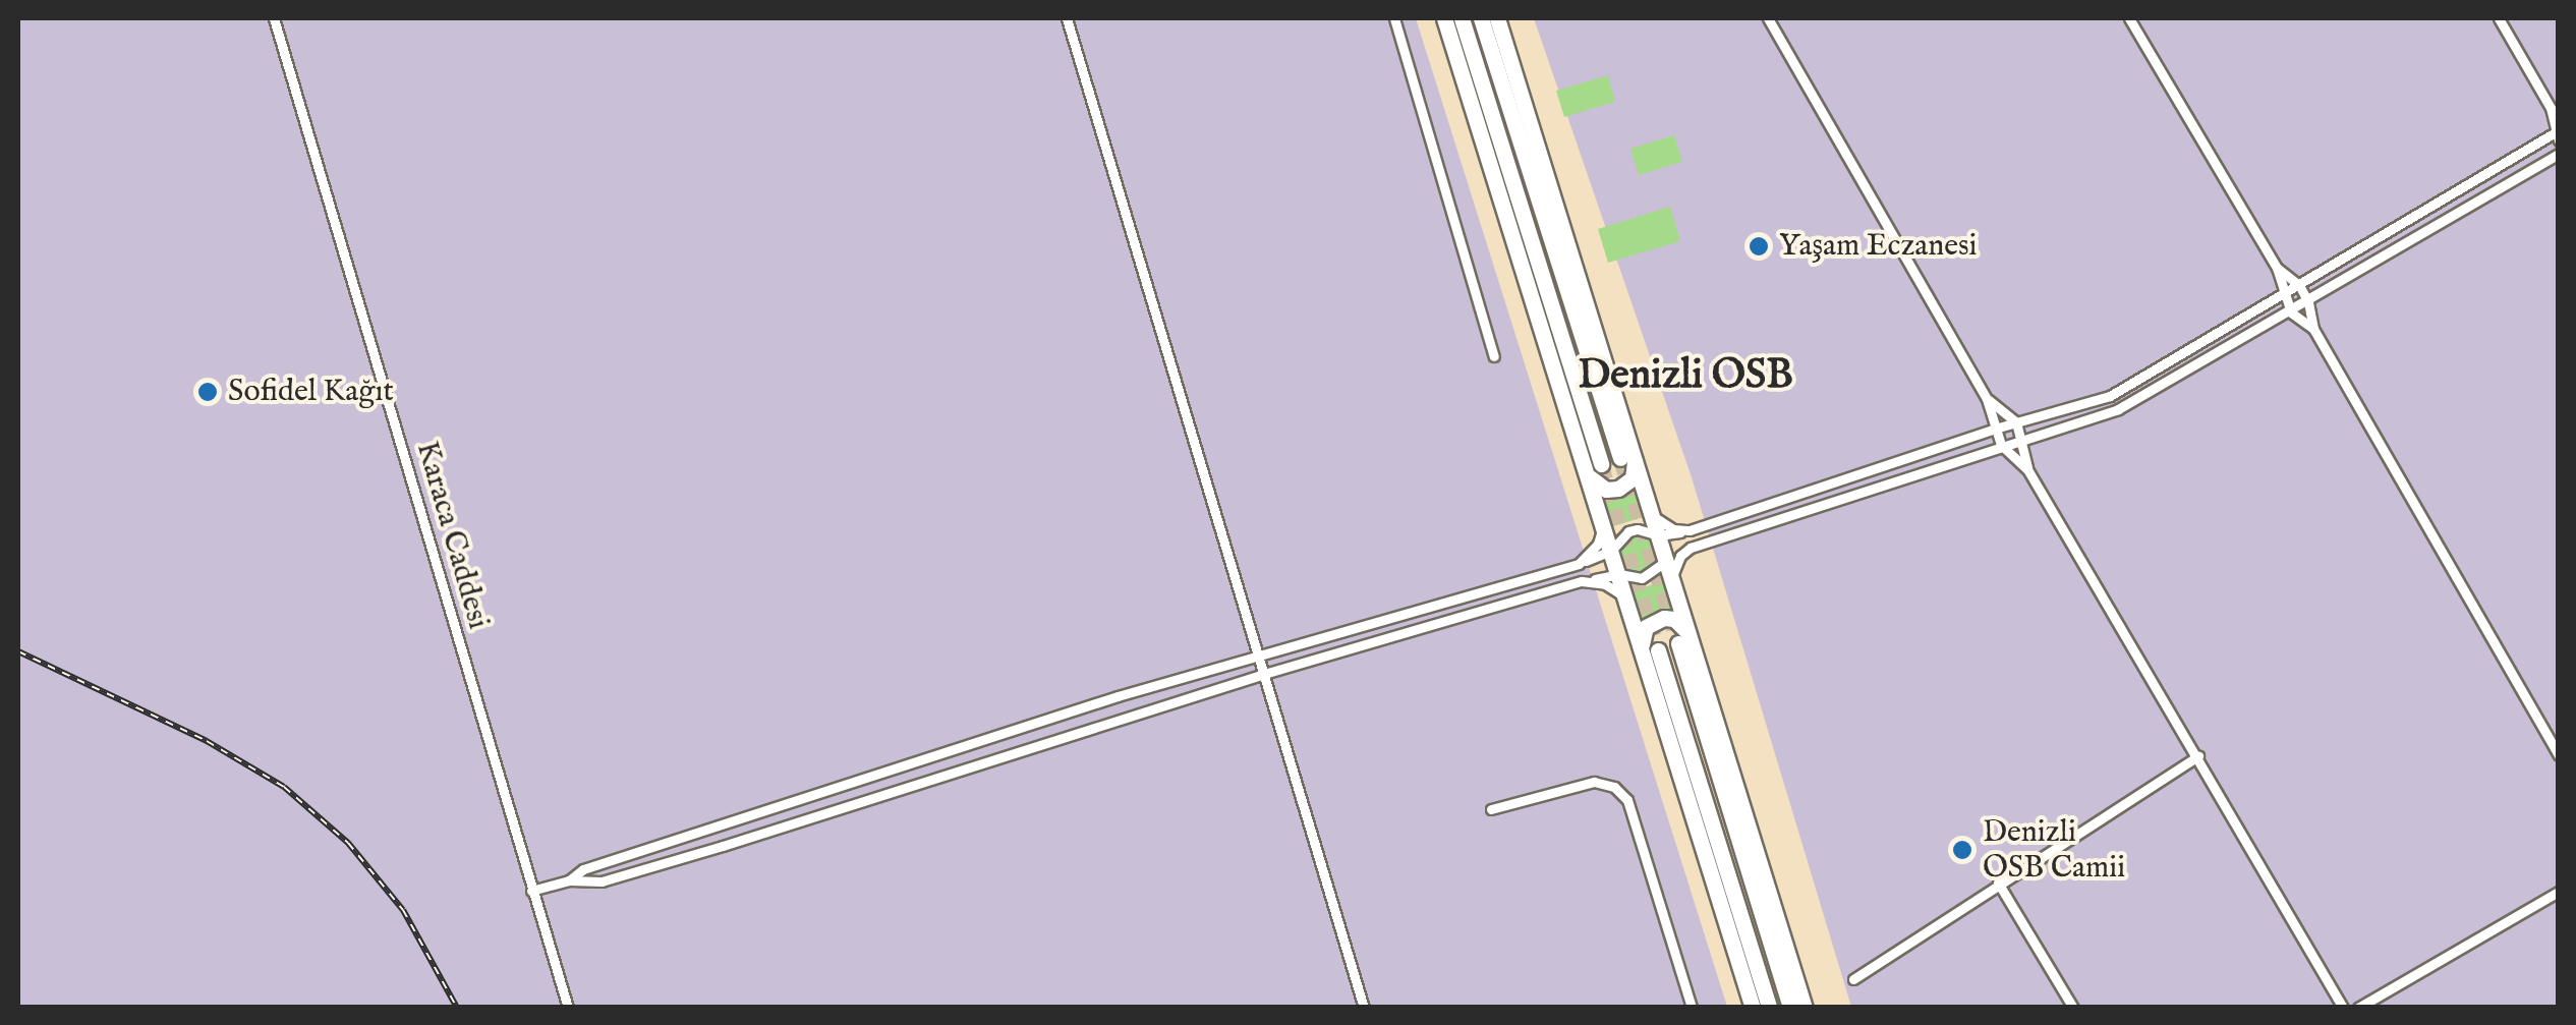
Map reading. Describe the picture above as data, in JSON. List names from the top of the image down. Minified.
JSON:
{"streets":{"street":["Karaca Caddesi"]},"districts":["Denizli OSB"],"places":["Yaşam Eczanesi","Sofidel Kağıt","Denizli OSB Camii"]}
